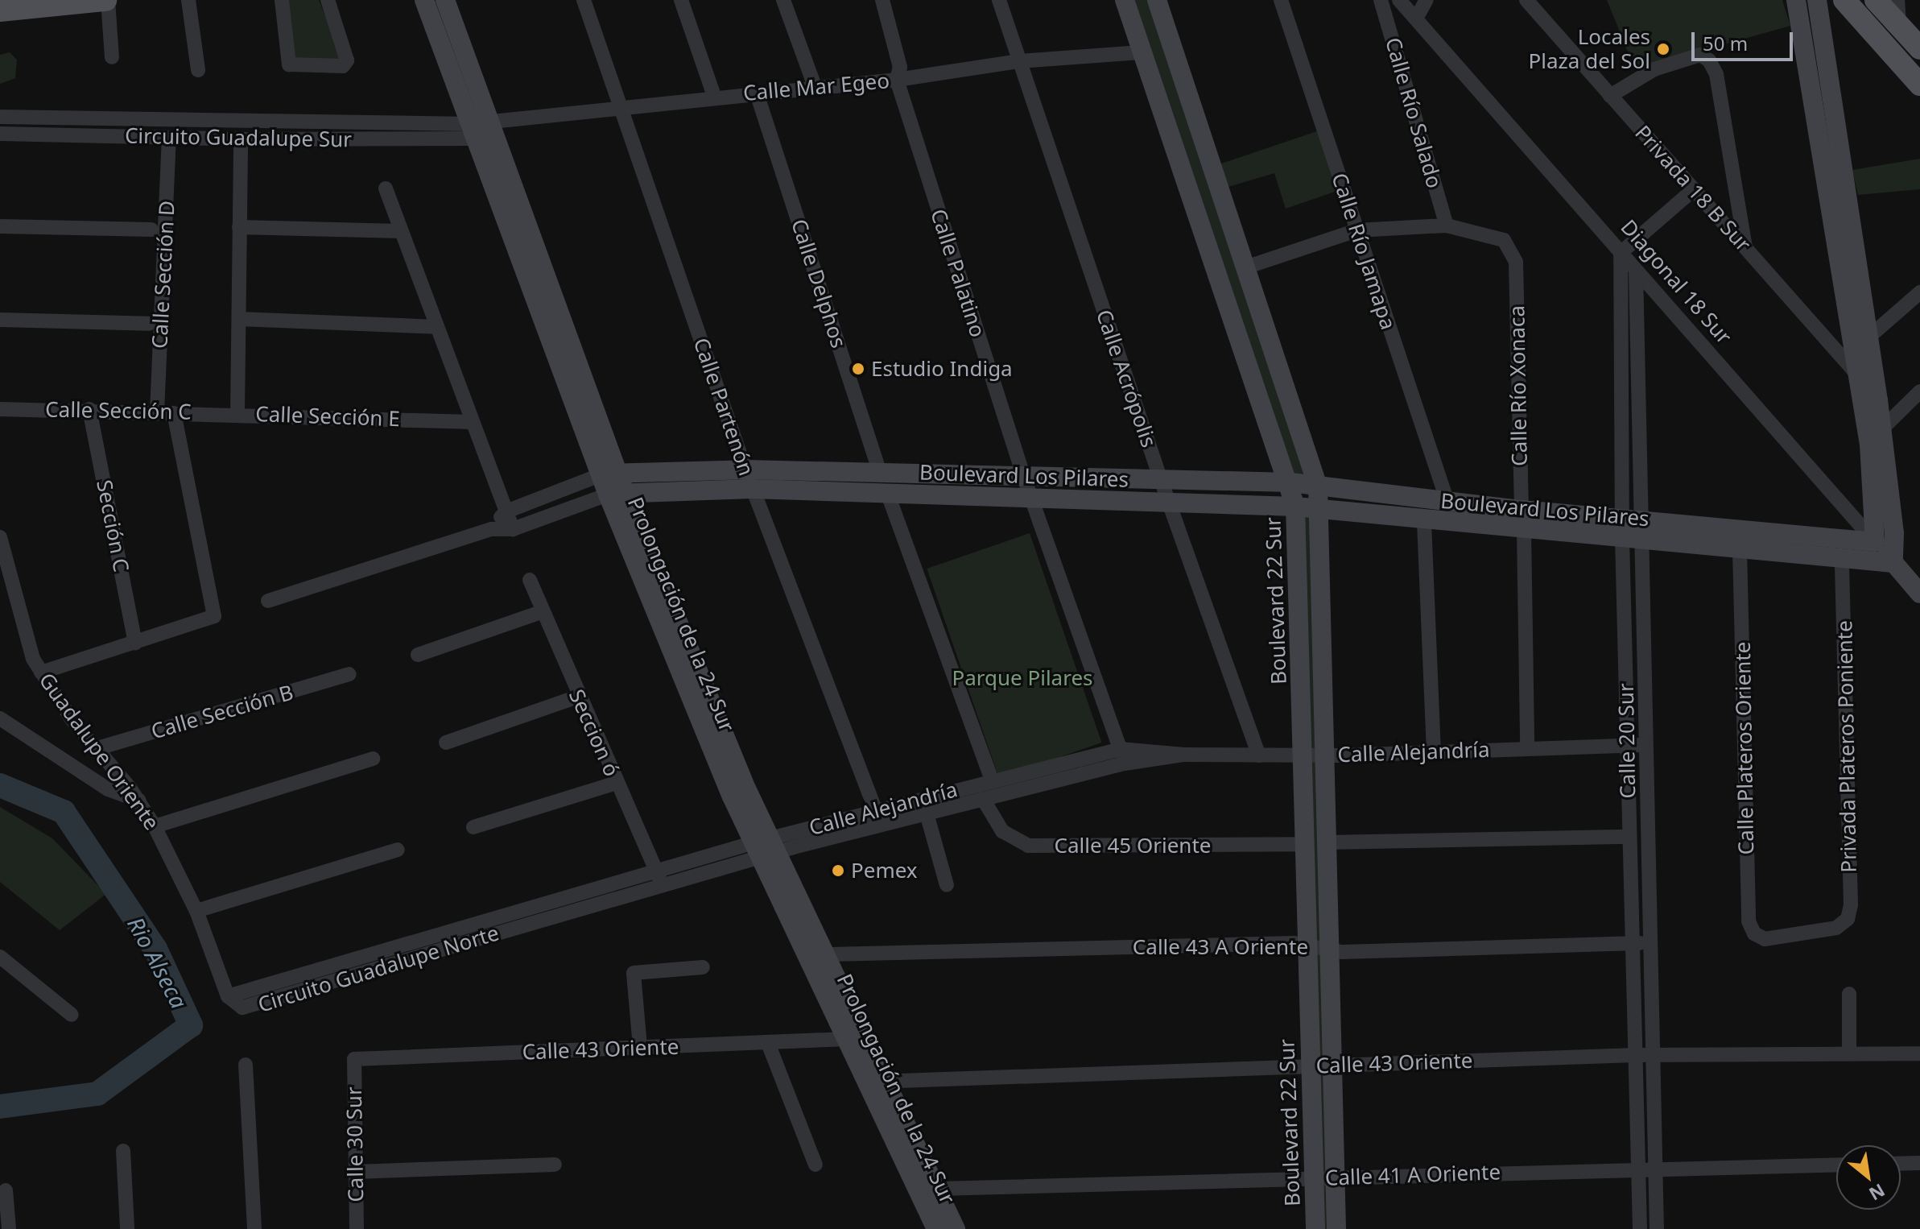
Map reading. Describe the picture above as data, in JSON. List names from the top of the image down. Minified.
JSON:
{"streets":{"street":["Calle Mar Egeo","Calle Río Salado","Circuito Guadalupe Sur","Privada 18 B Sur","Calle Río Jamapa","Calle Palatino","Calle Sección D","Diagonal 18 Sur","Calle Delphos","Calle Acrópolis","Calle Río Xonaca","Calle Partenón","Calle Sección C","Calle Sección E","Boulevard Los Pilares","Sección C","Boulevard 22 Sur","Prolongación de la 24 Sur","Calle Sección B","Seccion ó","Calle 20 Sur","Privada Plateros Poniente","Calle Plateros Oriente","Guadalupe Oriente","Calle Alejandría","Calle 45 Oriente","Calle 43 A Oriente","Circuito Guadalupe Norte","Calle 43 Oriente","Calle 30 Sur","Calle 41 A Oriente"]},"crossings":[["Calle Mar Egeo","Calle Palatino"],["Calle Mar Egeo","Calle Delphos"],["Calle Mar Egeo","Calle Acrópolis"],["Calle Mar Egeo","Calle Partenón"],["Calle Mar Egeo","Boulevard 22 Sur"],["Calle Mar Egeo","Prolongación de la 24 Sur"],["Calle Río Salado","Calle Río Xonaca"],["Circuito Guadalupe Sur","Calle Sección D"],["Circuito Guadalupe Sur","Calle Sección E"],["Circuito Guadalupe Sur","Prolongación de la 24 Sur"],["Calle Río Jamapa","Boulevard Los Pilares"],["Calle Palatino","Boulevard Los Pilares"],["Calle Palatino","Calle Alejandría"],["Calle Sección D","Calle Sección C"],["Diagonal 18 Sur","Boulevard Los Pilares"],["Diagonal 18 Sur","Calle 20 Sur"],["Calle Delphos","Boulevard Los Pilares"],["Calle Acrópolis","Boulevard Los Pilares"],["Calle Acrópolis","Calle Alejandría"],["Calle Río Xonaca","Boulevard Los Pilares"],["Calle Partenón","Boulevard Los Pilares"],["Calle Partenón","Calle Alejandría"],["Calle Sección C","Calle Sección E"],["Calle Sección C","Sección C"],["Boulevard Los Pilares","Boulevard 22 Sur"],["Boulevard Los Pilares","Prolongación de la 24 Sur"],["Boulevard Los Pilares","Calle 20 Sur"],["Boulevard Los Pilares","Privada Plateros Poniente"],["Boulevard Los Pilares","Calle Plateros Oriente"],["Boulevard 22 Sur","Calle Alejandría"],["Boulevard 22 Sur","Calle 45 Oriente"],["Boulevard 22 Sur","Calle 43 A Oriente"],["Boulevard 22 Sur","Calle 43 Oriente"],["Boulevard 22 Sur","Calle 41 A Oriente"],["Prolongación de la 24 Sur","Calle Alejandría"],["Prolongación de la 24 Sur","Calle 43 A Oriente"],["Prolongación de la 24 Sur","Circuito Guadalupe Norte"],["Prolongación de la 24 Sur","Calle 43 Oriente"],["Prolongación de la 24 Sur","Calle 41 A Oriente"],["Calle Sección B","Guadalupe Oriente"],["Seccion ó","Circuito Guadalupe Norte"],["Calle 20 Sur","Calle Alejandría"],["Calle 20 Sur","Calle 43 A Oriente"],["Calle 20 Sur","Calle 43 Oriente"],["Calle 20 Sur","Calle 41 A Oriente"],["Privada Plateros Poniente","Calle Plateros Oriente"],["Guadalupe Oriente","Circuito Guadalupe Norte"],["Calle Alejandría","Calle 45 Oriente"],["Calle Alejandría","Circuito Guadalupe Norte"],["Calle 43 Oriente","Calle 30 Sur"]],"water":["Rio Alseca"],"parks":["Parque Pilares"],"places":["Locales Plaza del Sol","Estudio Indiga","Pemex"],"scale_bar":"50 m","north":"bottom right"}
